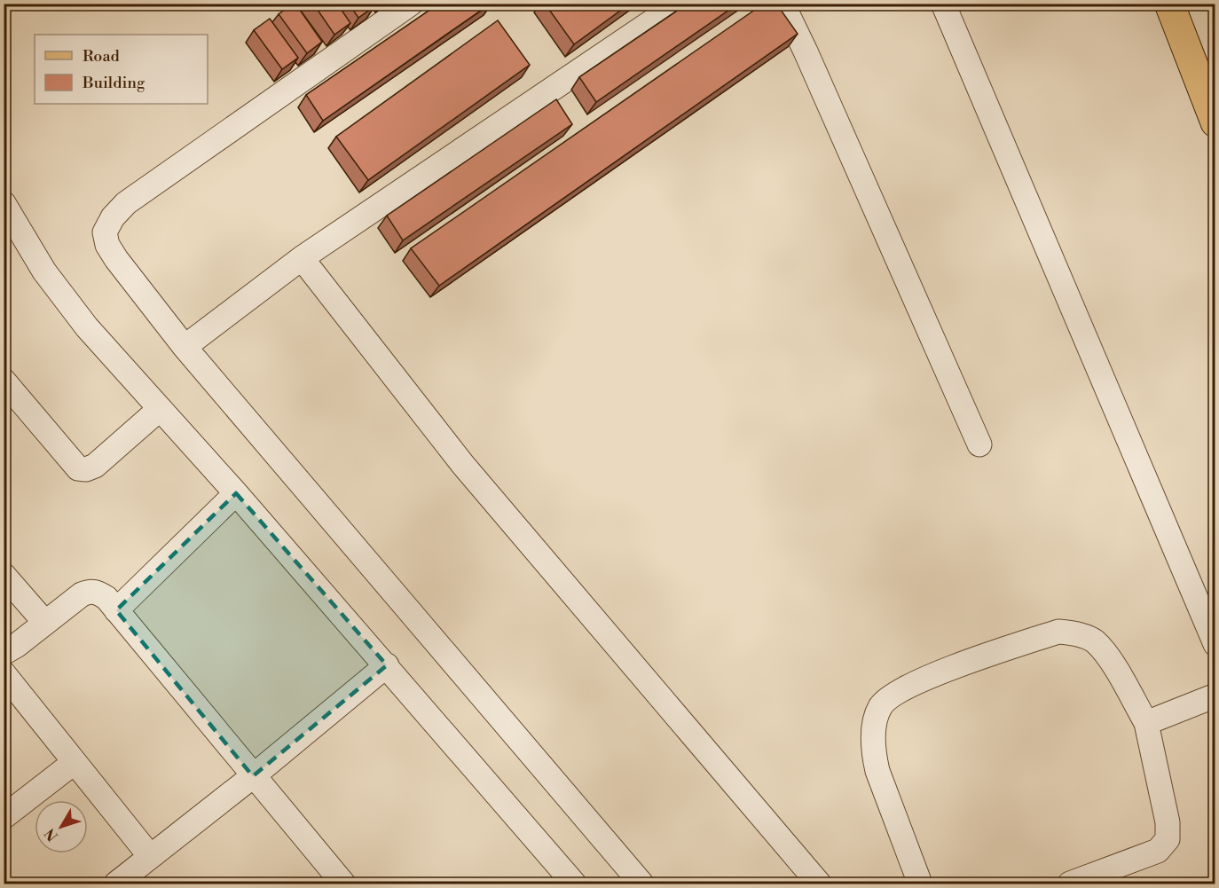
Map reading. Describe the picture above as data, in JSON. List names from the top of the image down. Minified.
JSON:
{"legend":["Road","Building"],"north":"bottom left"}
